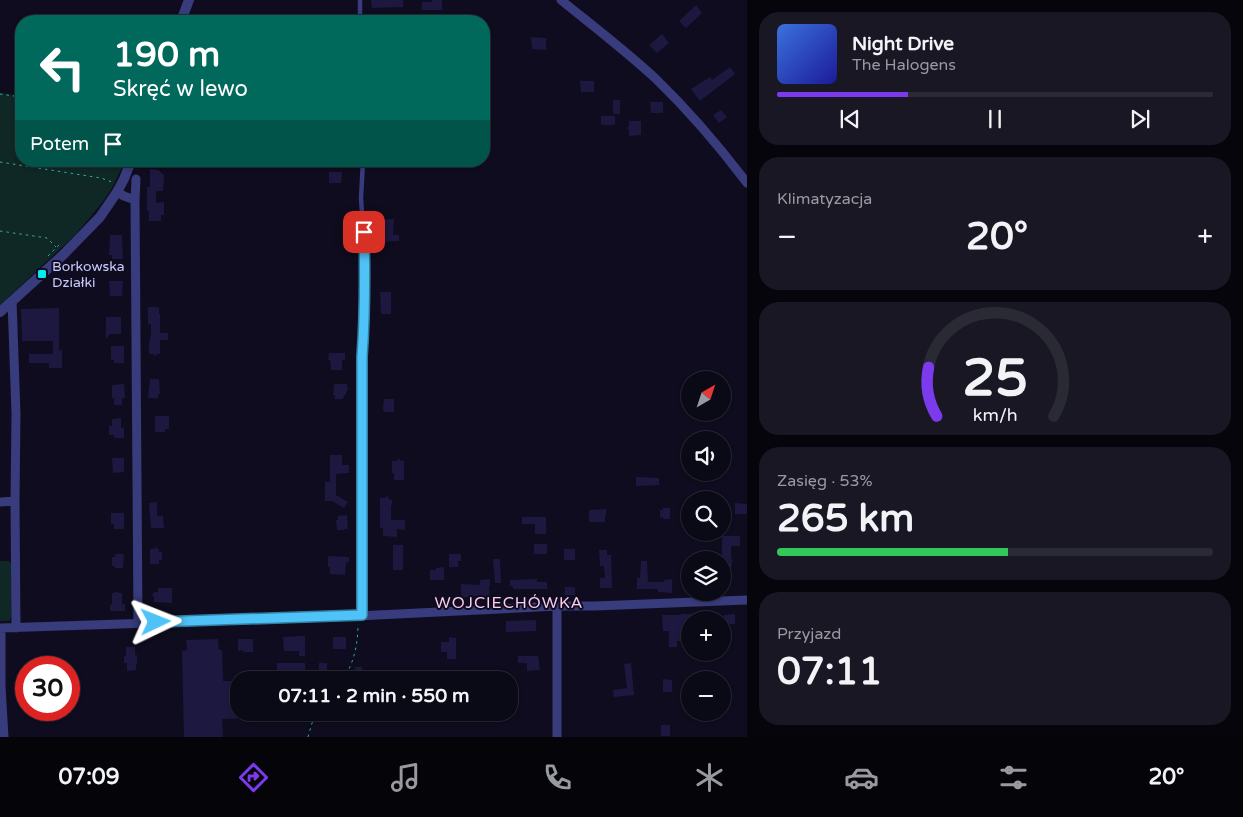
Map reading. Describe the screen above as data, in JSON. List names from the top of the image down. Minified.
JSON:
{"districts":["WOJCIECHÓWKA"],"places":{"transit":["Borkowska Działki"]},"north":"top right","page":{"turn":["190 m","Skręć w lewo"],"song":["Night Drive","The Halogens"],"then":"Potem","tile":["Klimatyzacja",["Zasięg · 53%","265 km"],["Przyjazd","07:11"]],"heat":["−","20°","+"],"map_buttons":["+","−"],"limit":"30","trip":"07:11 · 2 min · 550 m","tabs":["07:09","20°"],"gauge":["25","km/h"]}}
